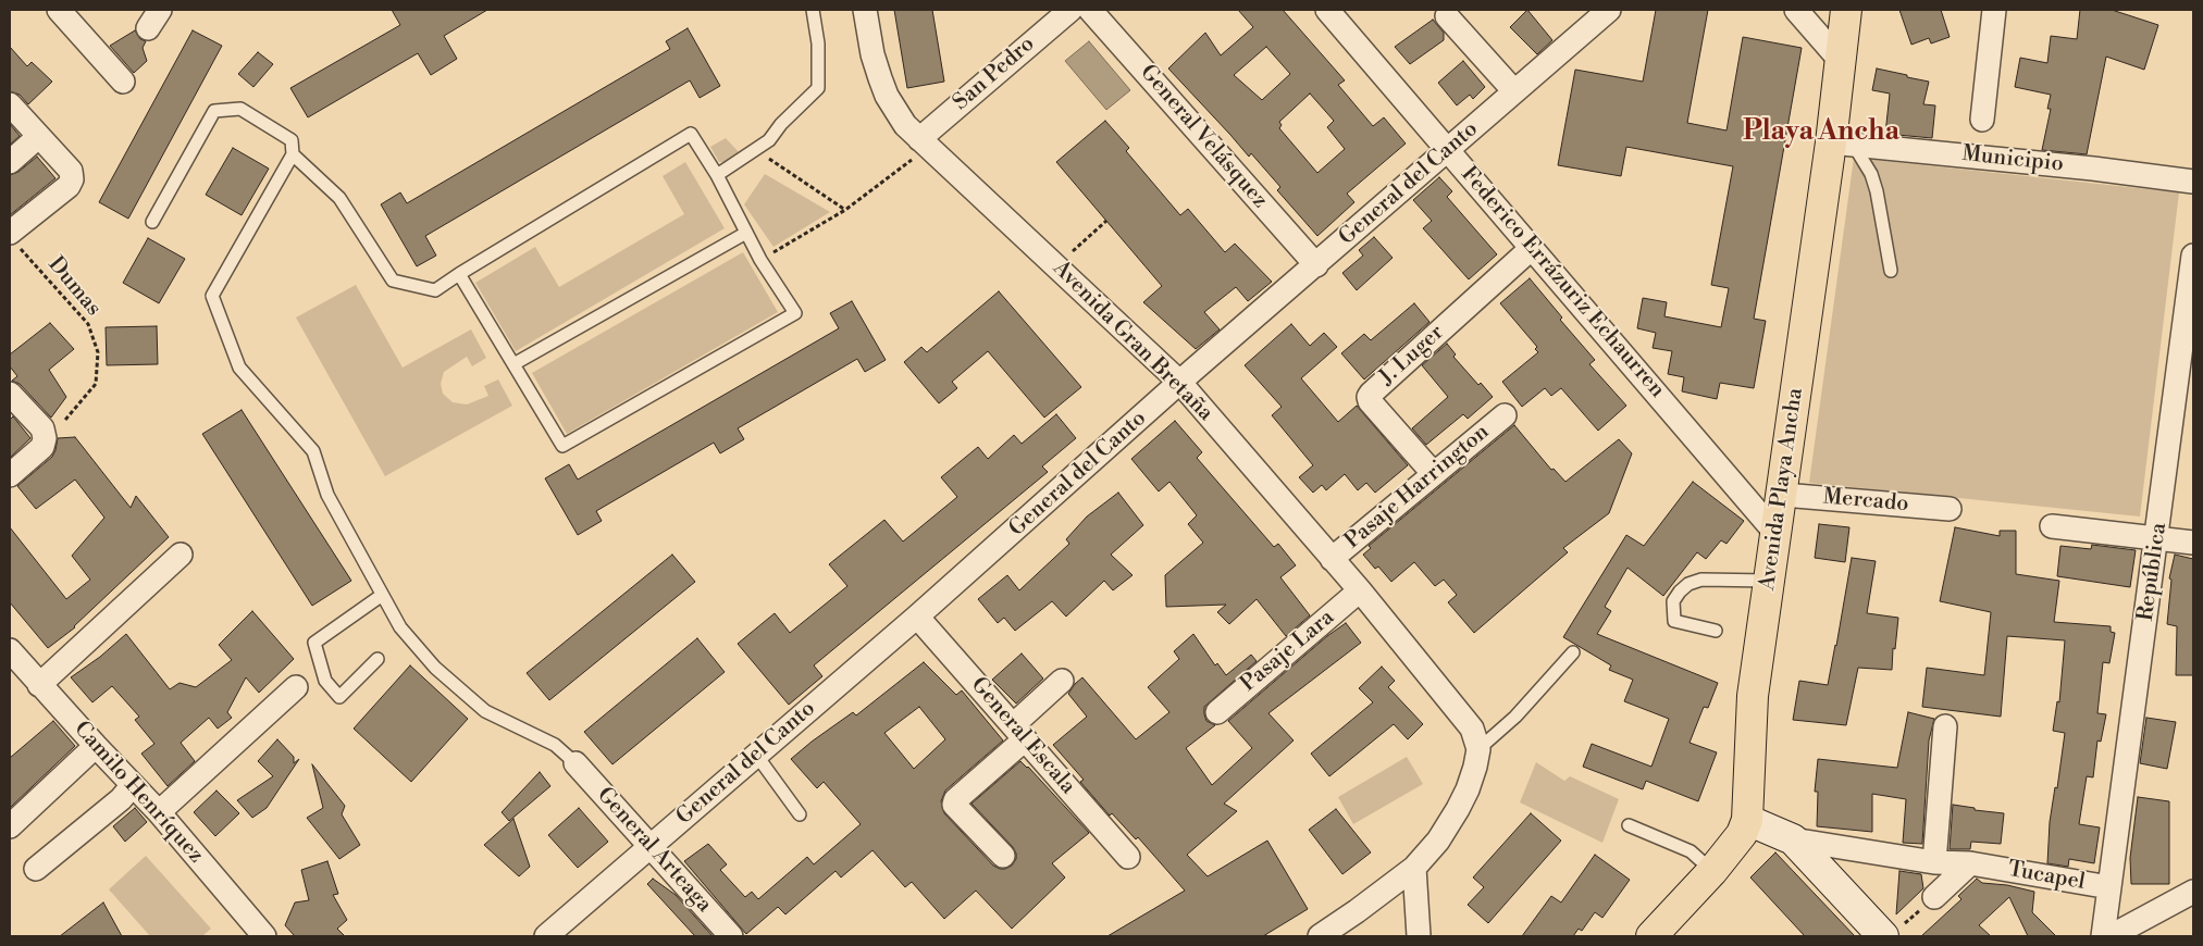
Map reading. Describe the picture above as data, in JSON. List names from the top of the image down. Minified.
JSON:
{"streets":{"main road":["Avenida Playa Ancha"],"street":["San Pedro","General Velásquez","Municipio","General del Canto","Federico Errázuriz Echaurren","Avenida Gran Bretaña","J. Luger","Pasaje Harrington","Mercado","República","Pasaje Lara","General Escala","Camilo Henríquez","General Arteaga","Tucapel"],"path":["Dumas"]},"crossings":[["San Pedro","Avenida Gran Bretaña"],["General Velásquez","General del Canto"],["Municipio","Avenida Playa Ancha"],["General del Canto","Federico Errázuriz Echaurren"],["General del Canto","Avenida Gran Bretaña"],["General del Canto","General Escala"],["General del Canto","General Arteaga"],["Federico Errázuriz Echaurren","J. Luger"],["Federico Errázuriz Echaurren","Avenida Playa Ancha"],["Avenida Gran Bretaña","Pasaje Harrington"],["Avenida Gran Bretaña","Pasaje Lara"],["J. Luger","Pasaje Harrington"],["Avenida Playa Ancha","Mercado"],["República","Tucapel"]],"districts":["Playa Ancha"]}
